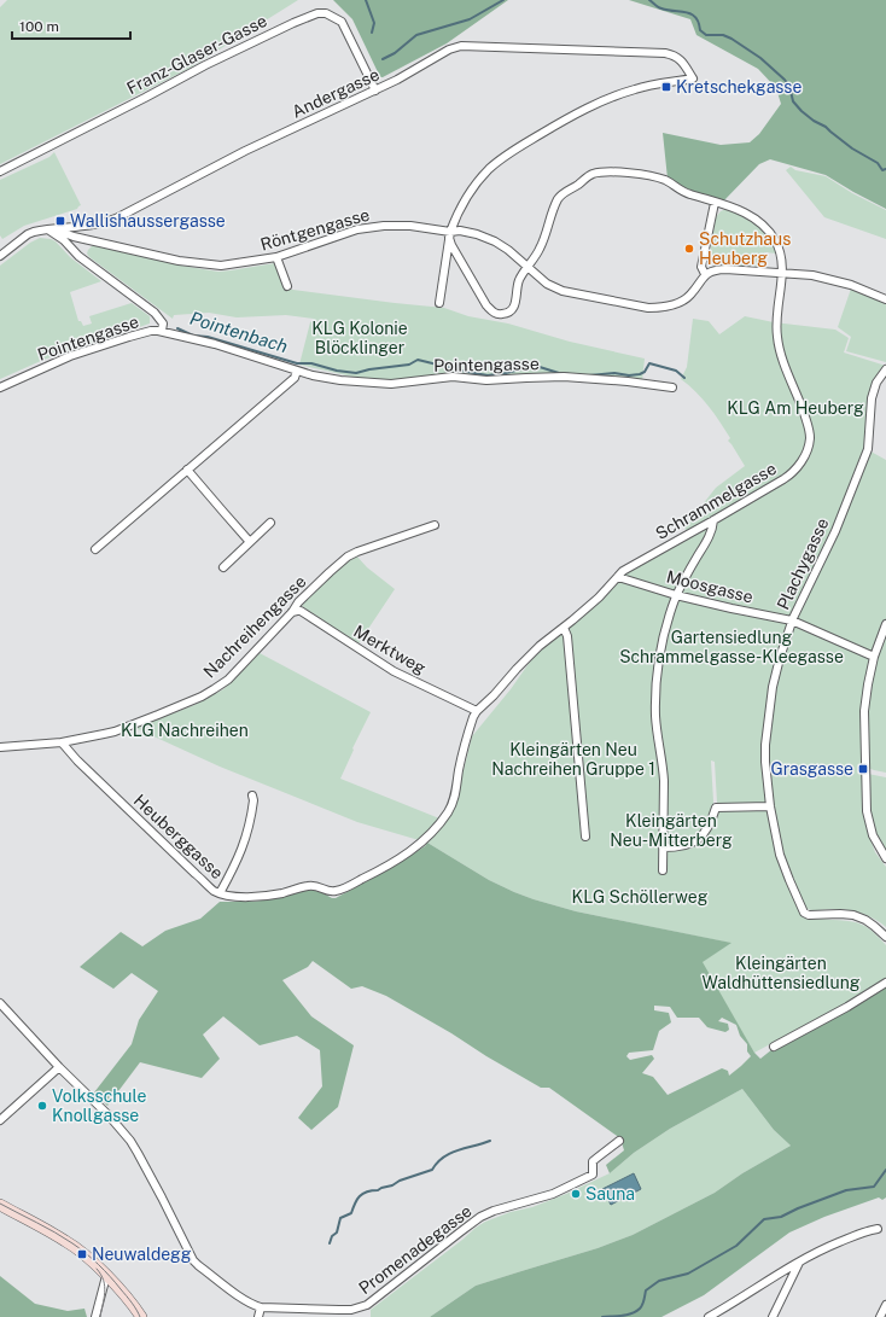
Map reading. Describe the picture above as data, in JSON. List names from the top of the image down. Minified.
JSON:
{"streets":{"street":["Franz-Glaser-Gasse","Andergasse","Röntgengasse","Pointengasse","Schrammelgasse","Plachygasse","Moosgasse","Nachreihengasse","Merktweg","Heuberggasse","Promenadegasse"]},"crossings":[["Franz-Glaser-Gasse","Andergasse"],["Andergasse","Röntgengasse"],["Andergasse","Schrammelgasse"],["Röntgengasse","Schrammelgasse"],["Schrammelgasse","Moosgasse"],["Schrammelgasse","Merktweg"],["Schrammelgasse","Heuberggasse"],["Plachygasse","Moosgasse"],["Nachreihengasse","Merktweg"],["Nachreihengasse","Heuberggasse"]],"water":["Pointenbach"],"parks":["KLG Kolonie Blöcklinger","KLG Am Heuberg","Gartensiedlung Schrammelgasse-Kleegasse","KLG Nachreihen","Kleingärten Neu Nachreihen Gruppe 1","Kleingärten Neu-Mitterberg","KLG Schöllerweg","Kleingärten Waldhüttensiedlung"],"places":{"transit":["Kretschekgasse","Wallishaussergasse","Grasgasse","Neuwaldegg"],"other":["Schutzhaus Heuberg","Volksschule Knollgasse","Sauna"]},"scale_bar":"100 m"}
